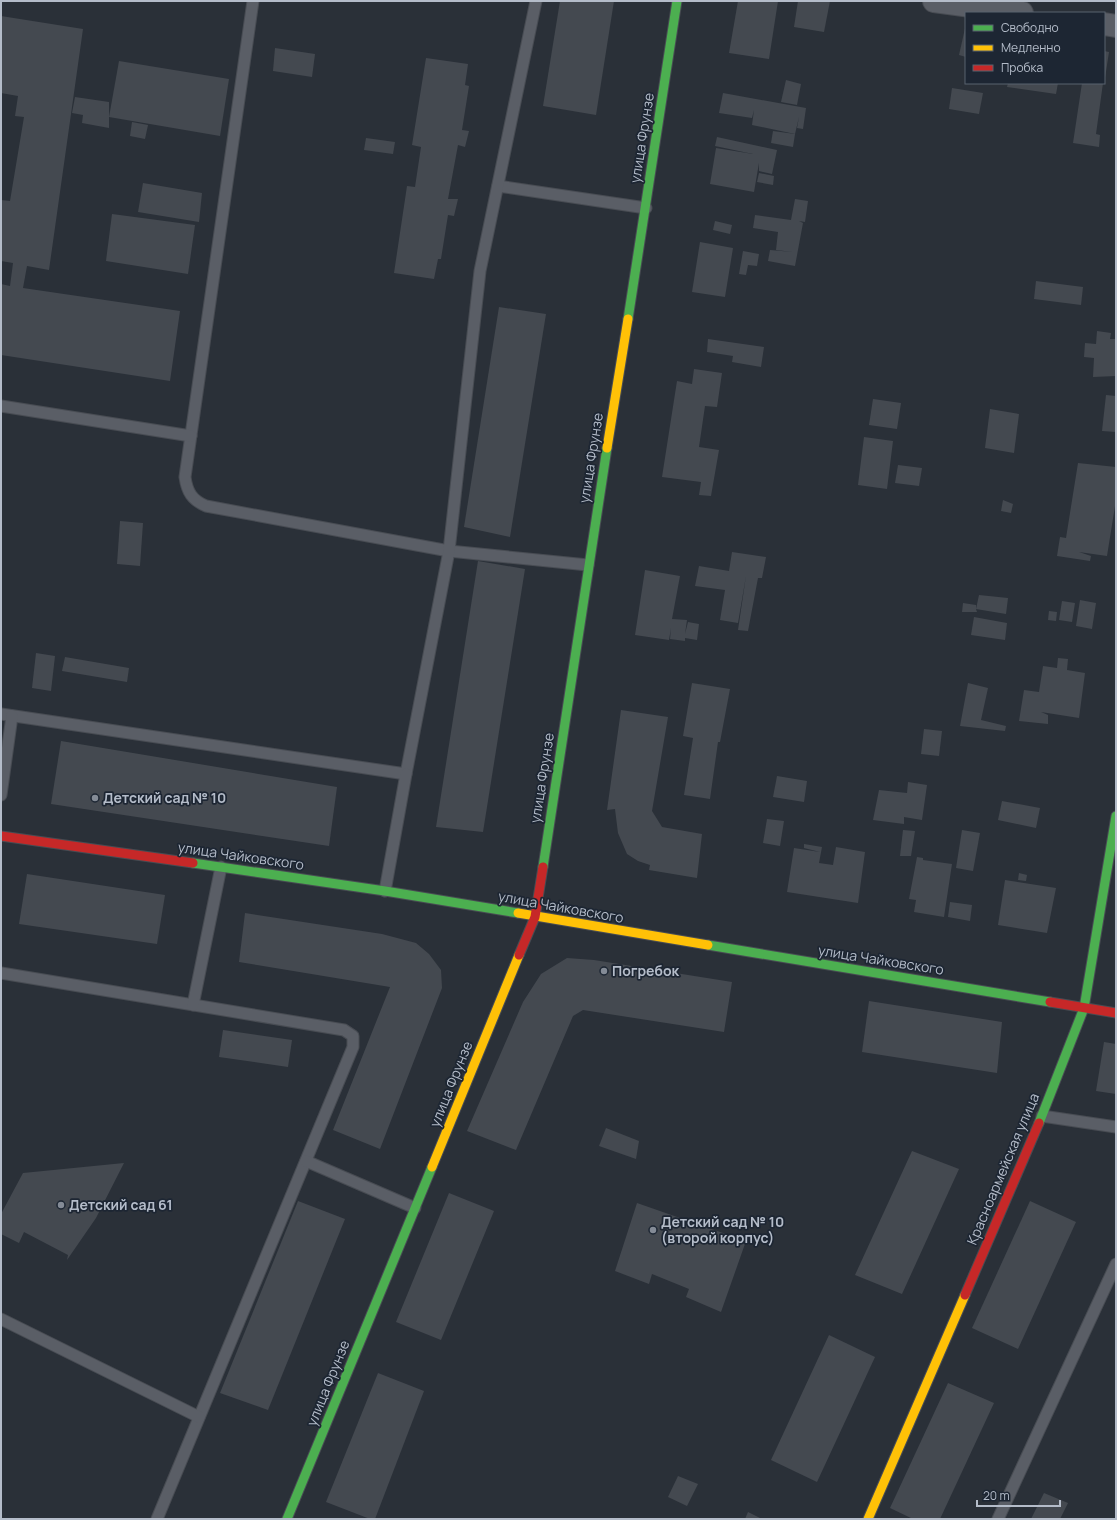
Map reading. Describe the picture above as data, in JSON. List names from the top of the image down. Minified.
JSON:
{"streets":{"street":["улица Фрунзе","улица Чайковского","Красноармейская улица"]},"crossings":[["улица Фрунзе","улица Чайковского"],["улица Чайковского","Красноармейская улица"]],"places":["Детский сад № 10","Погребок","Детский сад 61","Детский сад № 10 (второй корпус)"],"legend":["Свободно","Медленно","Пробка"],"scale_bar":"20 m"}
